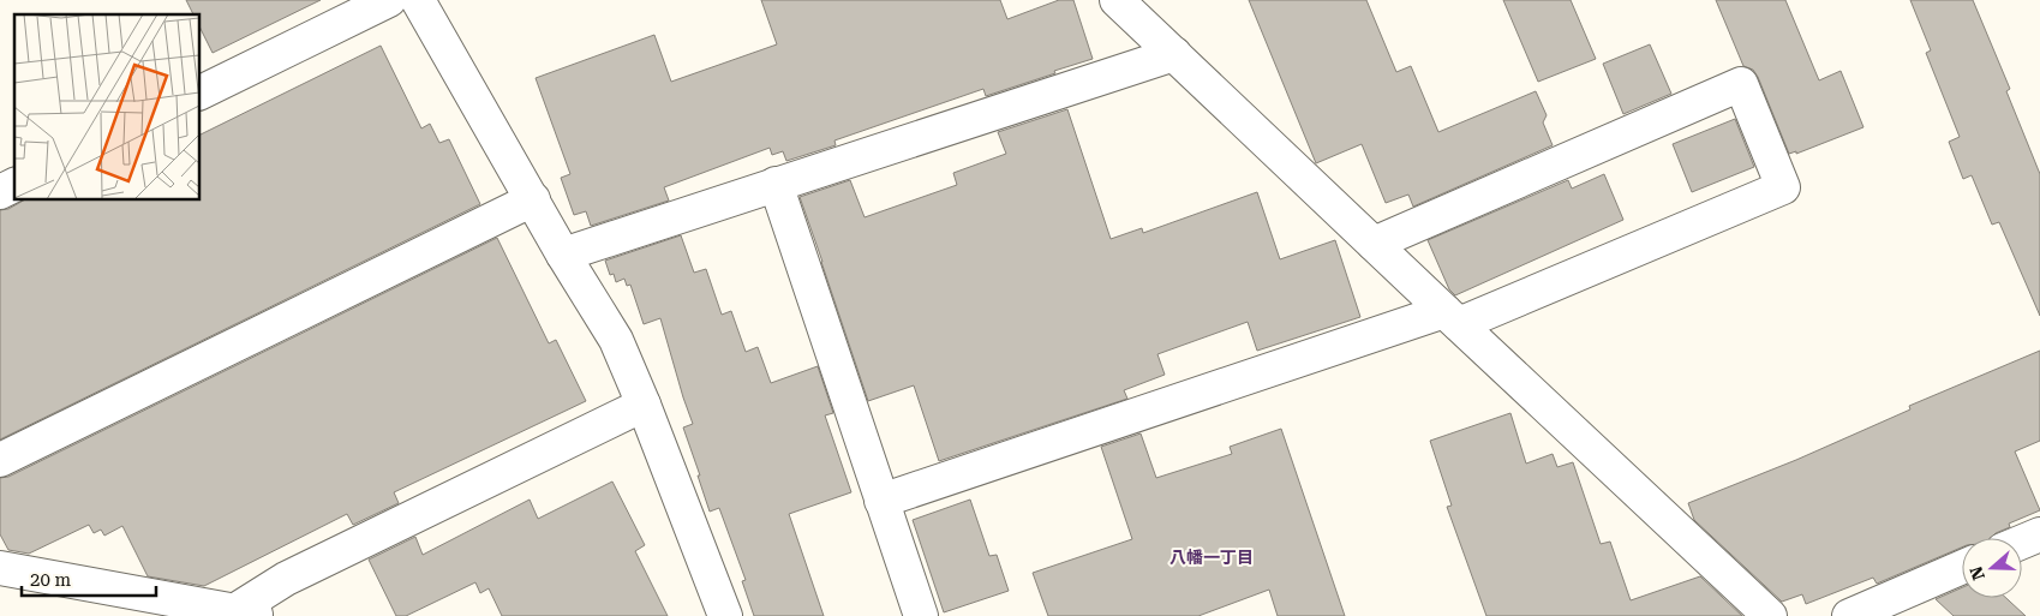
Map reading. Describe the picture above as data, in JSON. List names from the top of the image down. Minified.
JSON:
{"districts":["八幡一丁目"],"scale_bar":"20 m","north":"left"}
